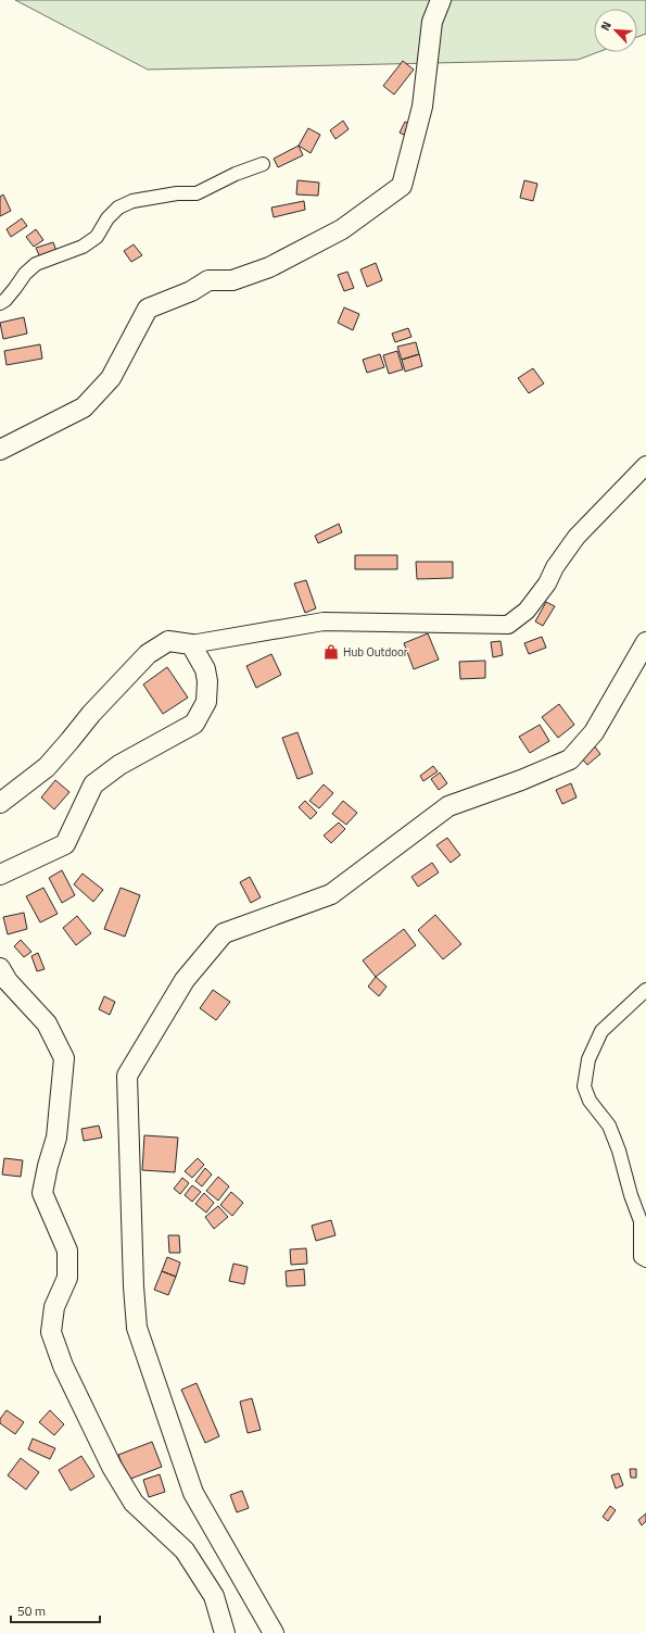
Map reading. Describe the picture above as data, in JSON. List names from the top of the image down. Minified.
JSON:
{"places":{"shop":["Hub Outdoor"]},"scale_bar":"50 m","north":"top left"}
